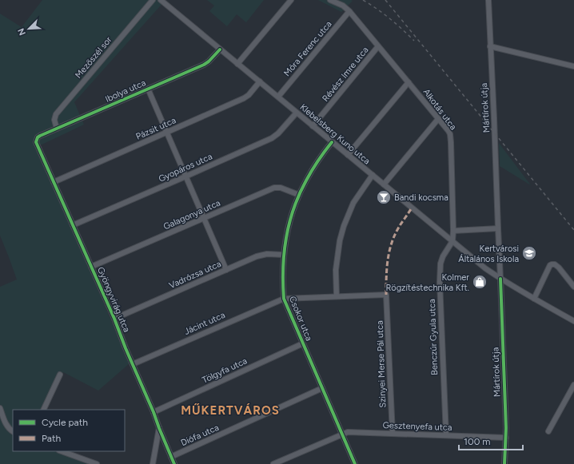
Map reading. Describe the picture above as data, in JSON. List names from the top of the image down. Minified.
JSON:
{"streets":{"street":["Móra Ferenc utca","Mezőszél sor","Révész Imre utca","Ibolya utca","Mártírok útja","Alkotás utca","Pázsit utca","Klebelsberg Kuno utca","Gyopáros utca","Galagonya utca","Vadrózsa utca","Gyöngyvirág utca","Csokor utca","Jácint utca","Benczúr Gyula utca","Szinyei Merse Pál utca","Tölgyfa utca","Gesztenyefa utca","Diófa utca"]},"crossings":[["Móra Ferenc utca","Alkotás utca"],["Móra Ferenc utca","Klebelsberg Kuno utca"],["Mezőszél sor","Ibolya utca"],["Révész Imre utca","Alkotás utca"],["Révész Imre utca","Klebelsberg Kuno utca"],["Ibolya utca","Klebelsberg Kuno utca"],["Ibolya utca","Gyöngyvirág utca"],["Mártírok útja","Klebelsberg Kuno utca"],["Mártírok útja","Gesztenyefa utca"],["Alkotás utca","Klebelsberg Kuno utca"],["Alkotás utca","Benczúr Gyula utca"],["Pázsit utca","Klebelsberg Kuno utca"],["Pázsit utca","Gyöngyvirág utca"],["Klebelsberg Kuno utca","Gyopáros utca"],["Klebelsberg Kuno utca","Csokor utca"],["Klebelsberg Kuno utca","Benczúr Gyula utca"],["Gyopáros utca","Gyöngyvirág utca"],["Galagonya utca","Gyöngyvirág utca"],["Galagonya utca","Csokor utca"],["Vadrózsa utca","Gyöngyvirág utca"],["Vadrózsa utca","Csokor utca"],["Gyöngyvirág utca","Jácint utca"],["Gyöngyvirág utca","Tölgyfa utca"],["Gyöngyvirág utca","Diófa utca"],["Csokor utca","Jácint utca"],["Csokor utca","Tölgyfa utca"],["Csokor utca","Gesztenyefa utca"],["Csokor utca","Diófa utca"],["Benczúr Gyula utca","Gesztenyefa utca"],["Szinyei Merse Pál utca","Gesztenyefa utca"]],"districts":["MŰKERTVÁROS"],"places":{"bar":["Bandi kocsma"],"school or university":["Kertvárosi Általános Iskola"],"shop":["Kolmer Rögzítéstechnika Kft."]},"legend":["Cycle path","Path"],"scale_bar":"100 m","north":"bottom left"}
